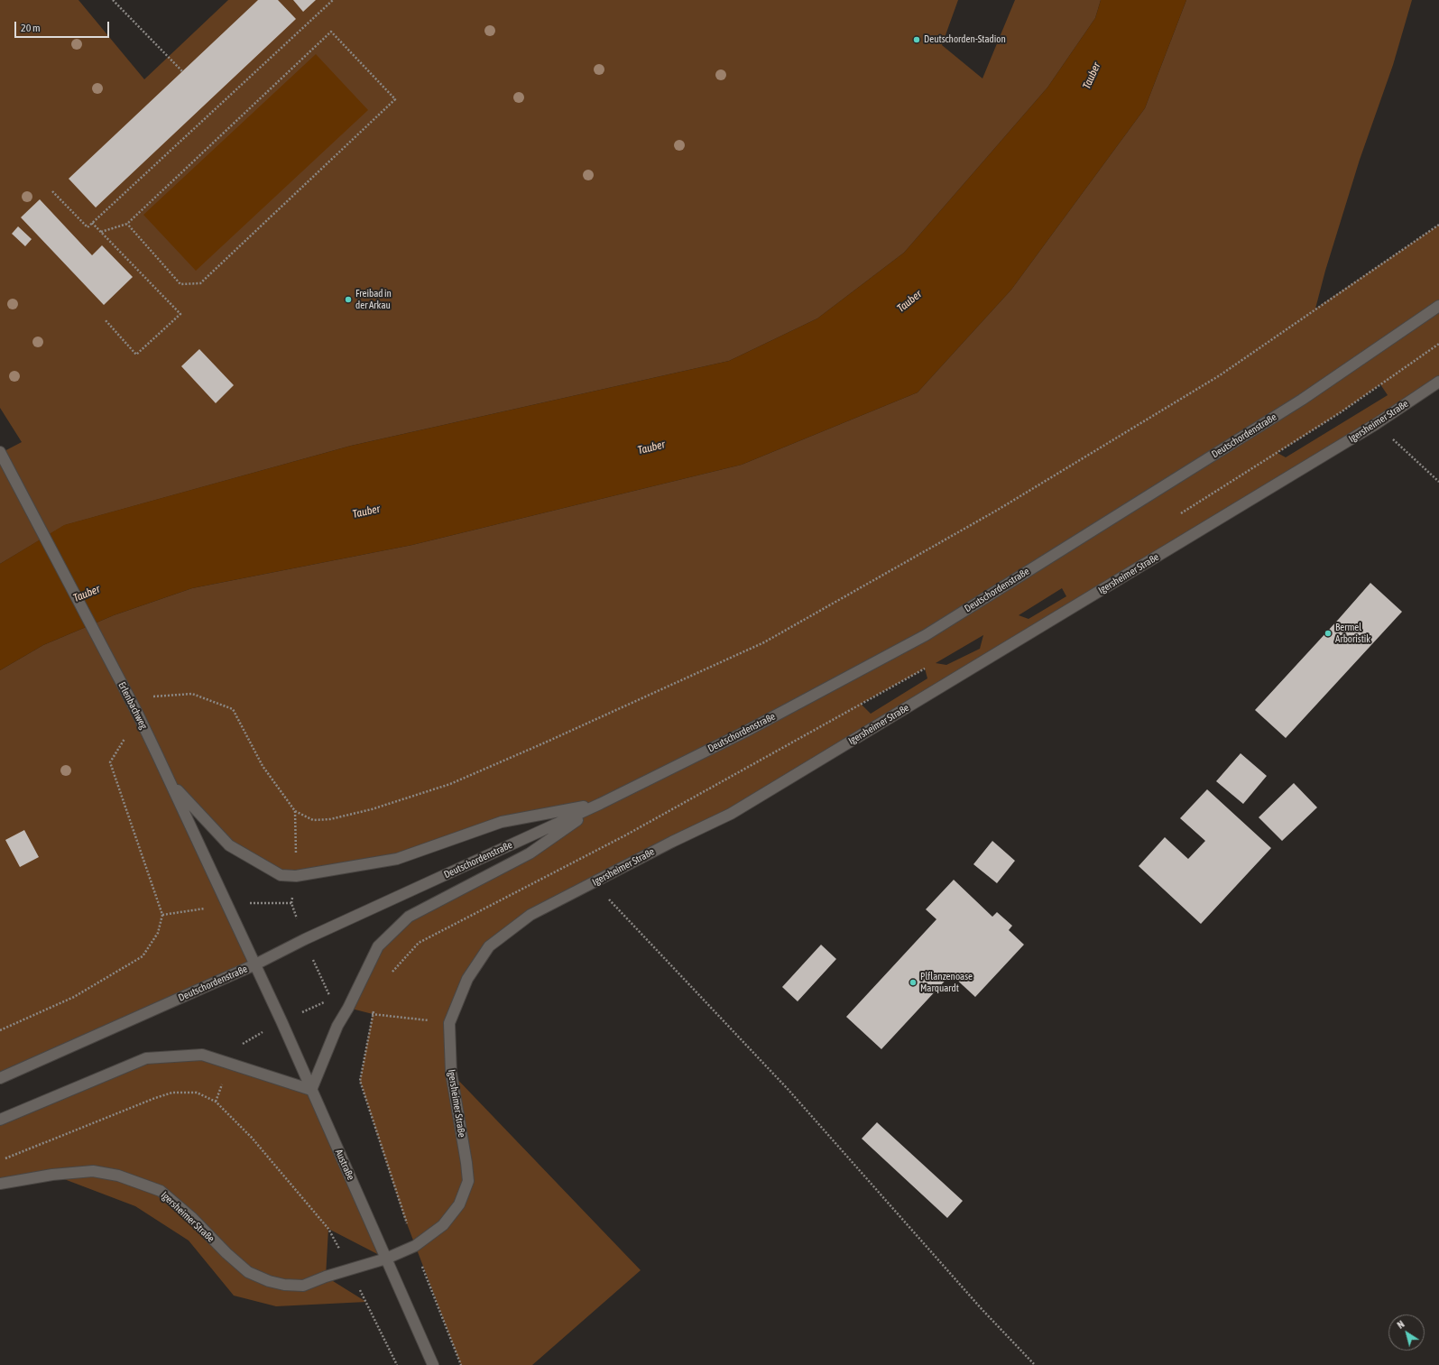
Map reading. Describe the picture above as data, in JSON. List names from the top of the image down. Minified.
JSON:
{"streets":{"street":["Igersheimer Straße","Deutschordenstraße","Erlenbachweg","Austraße"]},"crossings":[["Igersheimer Straße","Austraße"],["Deutschordenstraße","Erlenbachweg"],["Deutschordenstraße","Austraße"],["Erlenbachweg","Austraße"]],"water":["Tauber"],"places":["Deutschorden-Stadion","Freibad in der Arkau","Bermel Arboristik","Plflanzenoase Marquardt"],"scale_bar":"20 m","north":"top left"}
